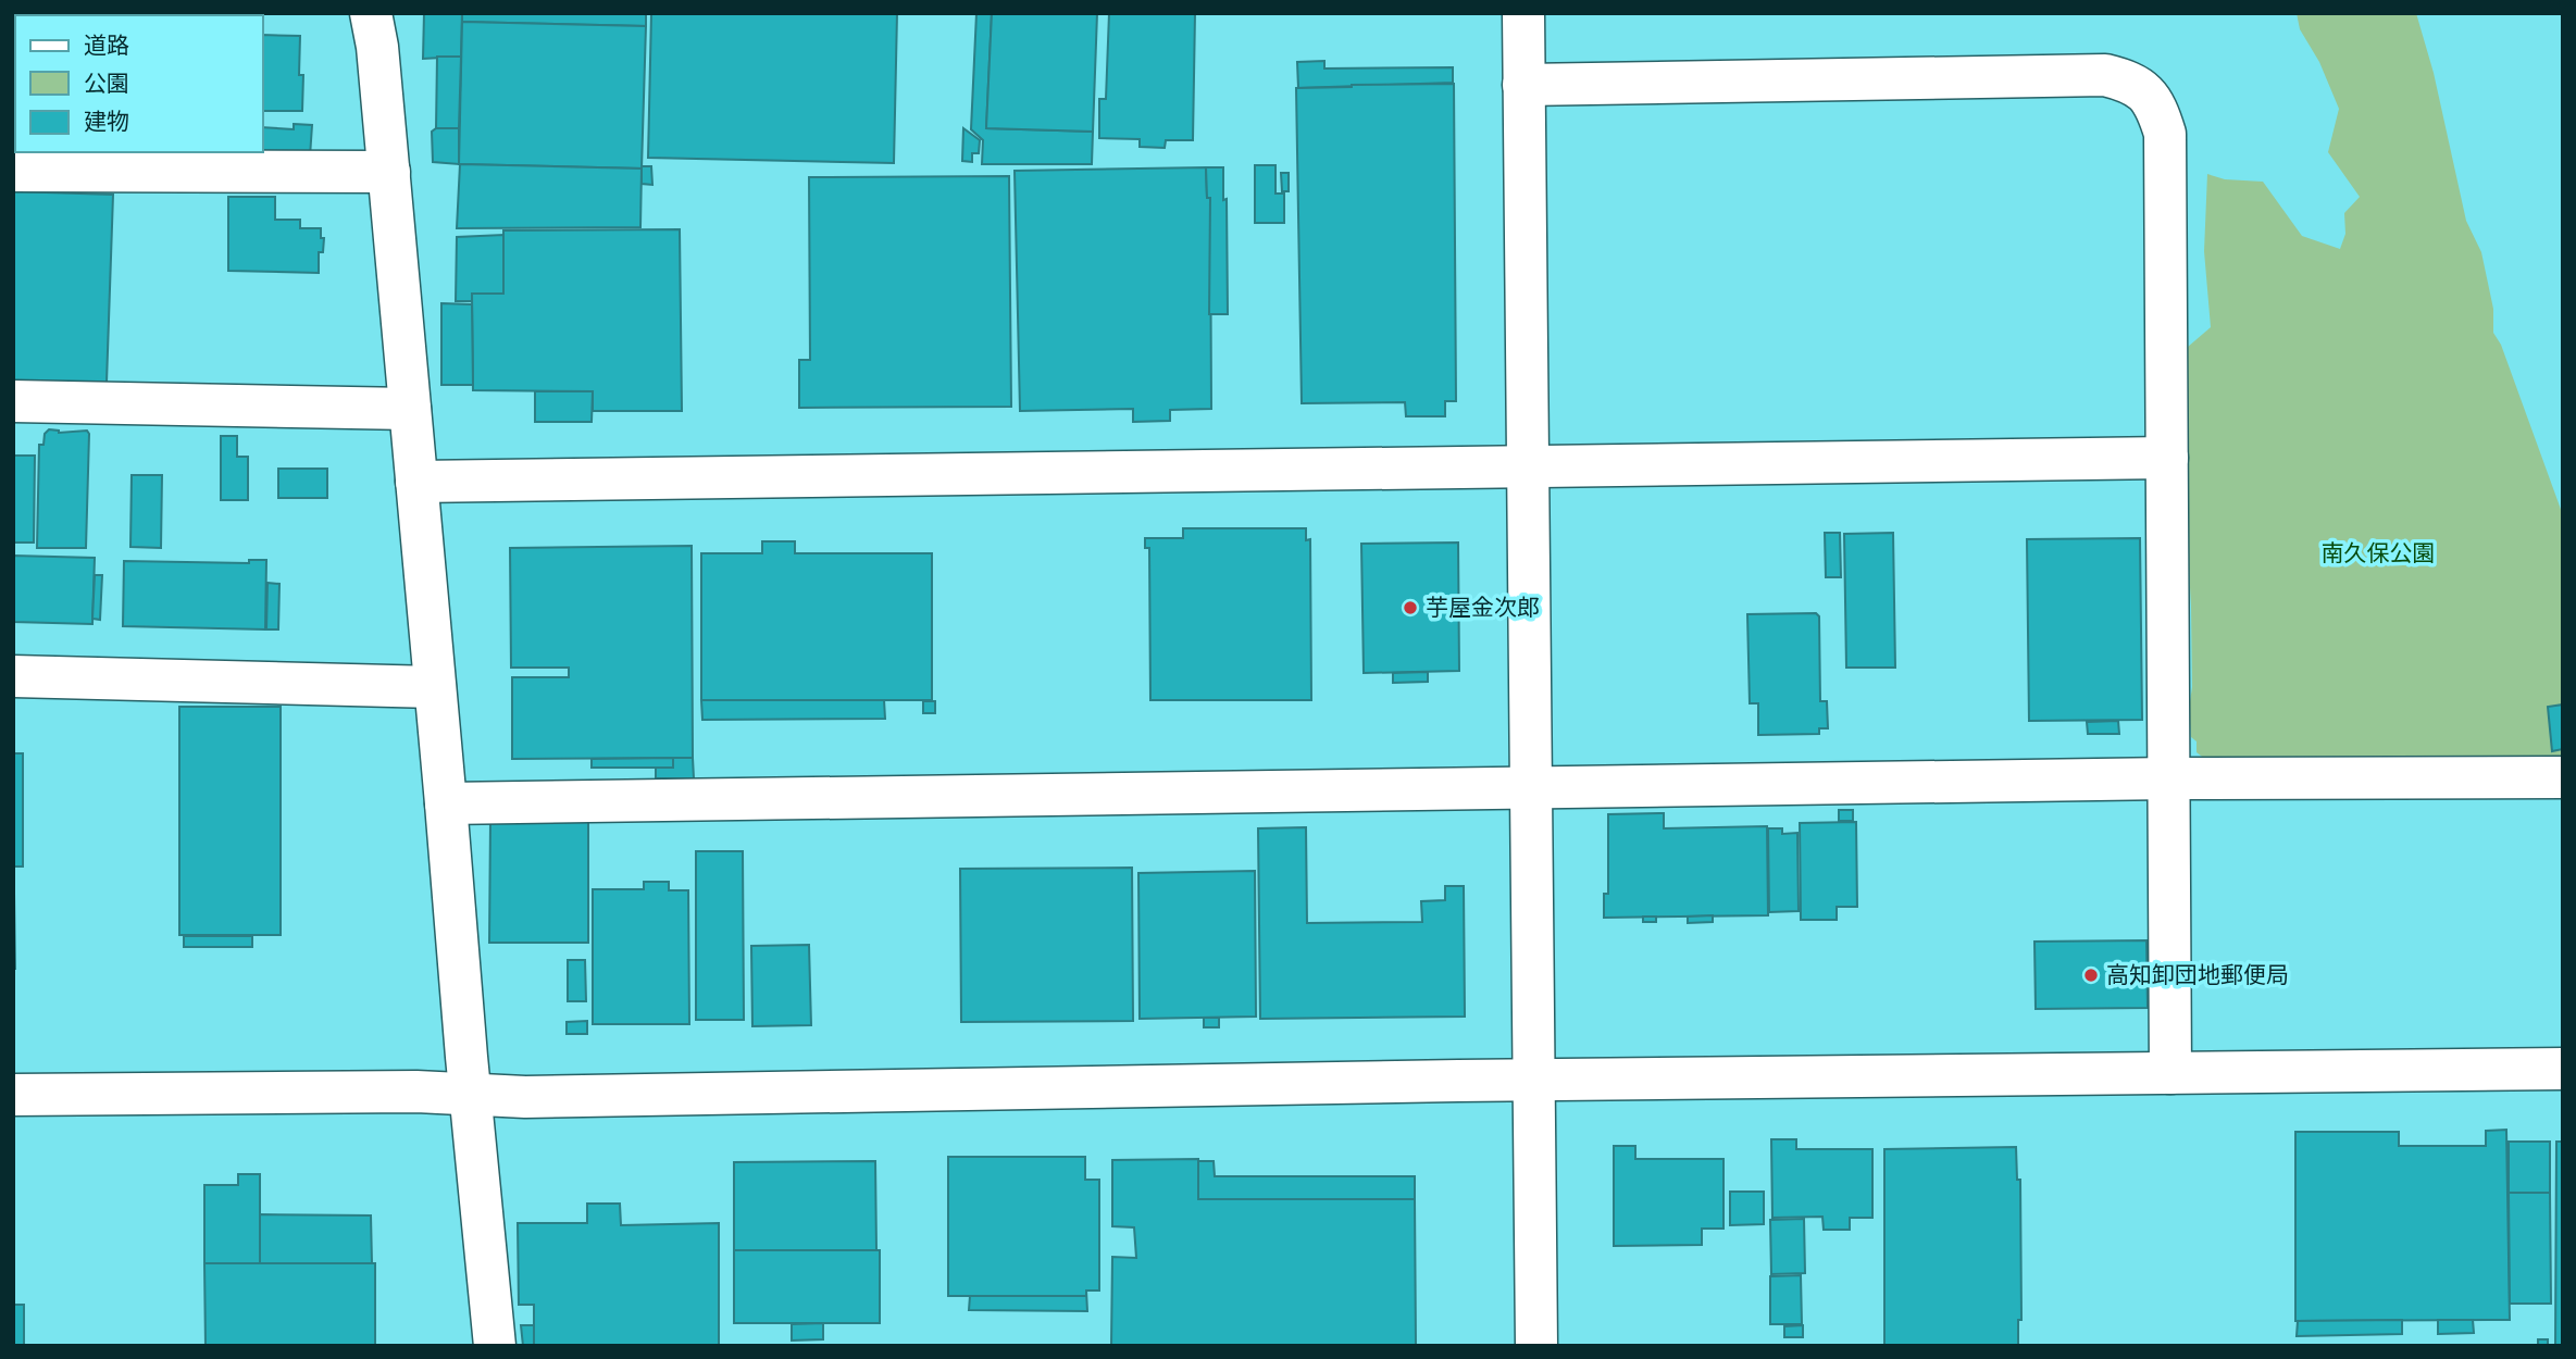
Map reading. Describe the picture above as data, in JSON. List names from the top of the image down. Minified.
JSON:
{"parks":["南久保公園"],"places":["芋屋金次郎","高知卸団地郵便局"],"legend":["道路","公園","建物"]}
